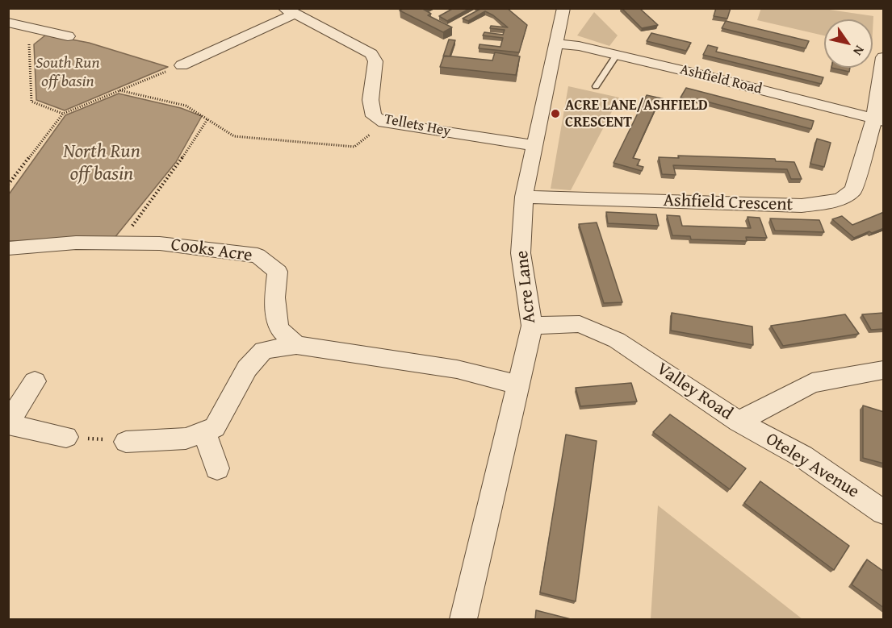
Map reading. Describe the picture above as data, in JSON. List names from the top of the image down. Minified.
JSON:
{"streets":{"street":["Ashfield Road","Tellets Hey","Ashfield Crescent","Cooks Acre","Acre Lane","Valley Road","Oteley Avenue"]},"crossings":[["Ashfield Road","Ashfield Crescent"],["Ashfield Road","Acre Lane"],["Tellets Hey","Acre Lane"],["Ashfield Crescent","Acre Lane"],["Acre Lane","Valley Road"],["Valley Road","Oteley Avenue"]],"water":["South Run off basin","North Run off basin"],"places":["ACRE LANE/ASHFIELD CRESCENT"],"north":"bottom right"}
